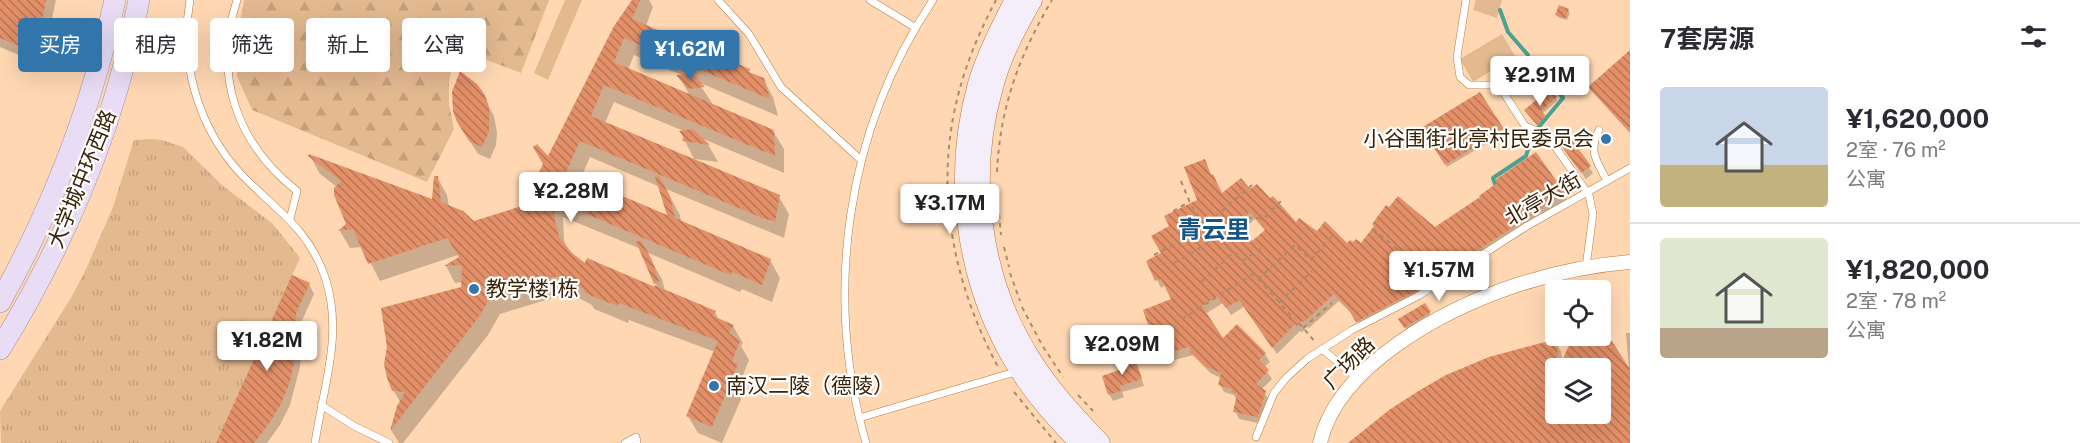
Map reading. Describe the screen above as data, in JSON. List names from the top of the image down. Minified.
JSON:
{"streets":{"main road":["大学城中环西路"],"street":["广场路"],"lane":["北亭大街"]},"districts":["青云里"],"places":["小谷围街北亭村民委员会","教学楼1栋","南汉二陵（德陵）"],"page":{"heading":"7套房源","chip":["买房","租房","筛选","新上","公寓"],"price":["¥1.62M","¥2.91M","¥2.28M","¥3.17M","¥1.57M","¥1.82M","¥2.09M"],"list":[{"name":"¥1,620,000","note":"2室 · 76 m² · 公寓"},{"name":"¥1,820,000","note":"2室 · 78 m² · 公寓"}]}}
